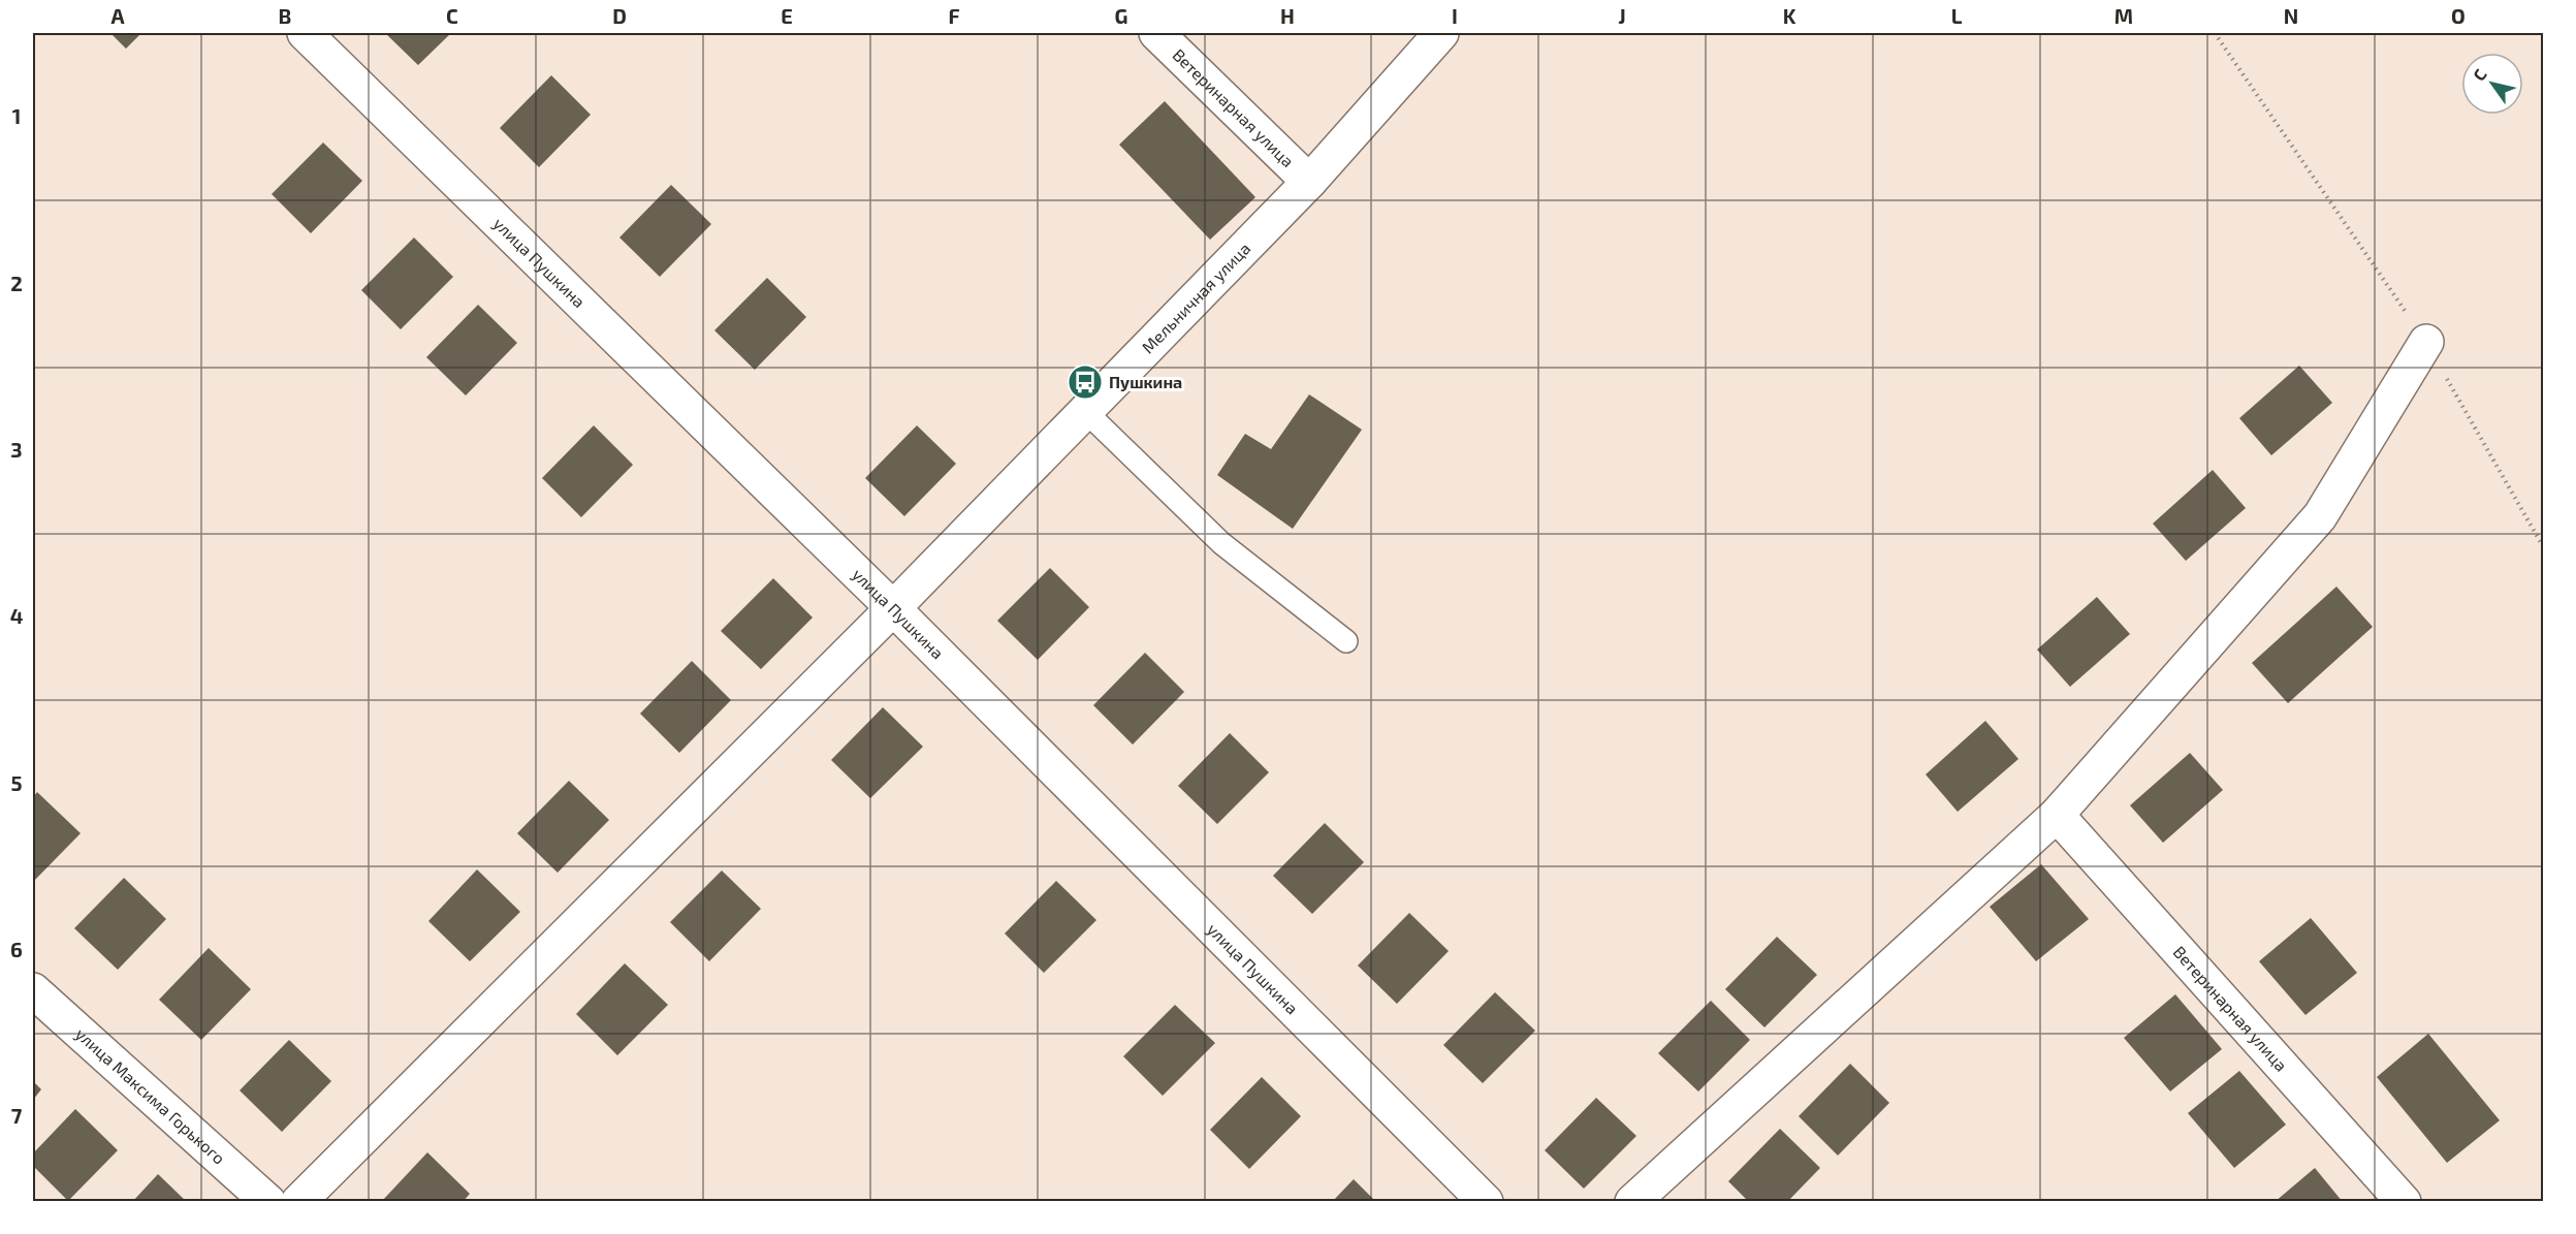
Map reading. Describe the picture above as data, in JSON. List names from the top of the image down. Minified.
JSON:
{"streets":{"street":["Ветеринарная улица","улица Пушкина","Мельничная улица","улица Максима Горького"]},"crossings":[["Ветеринарная улица","Мельничная улица"],["улица Пушкина","Мельничная улица"]],"places":{"bus stop":["Пушкина"]},"north":"top left","grid":{"columns":["A","B","C","D","E","F","G","H","I","J","K","L","M","N","O"],"rows":["1","2","3","4","5","6","7"]}}
